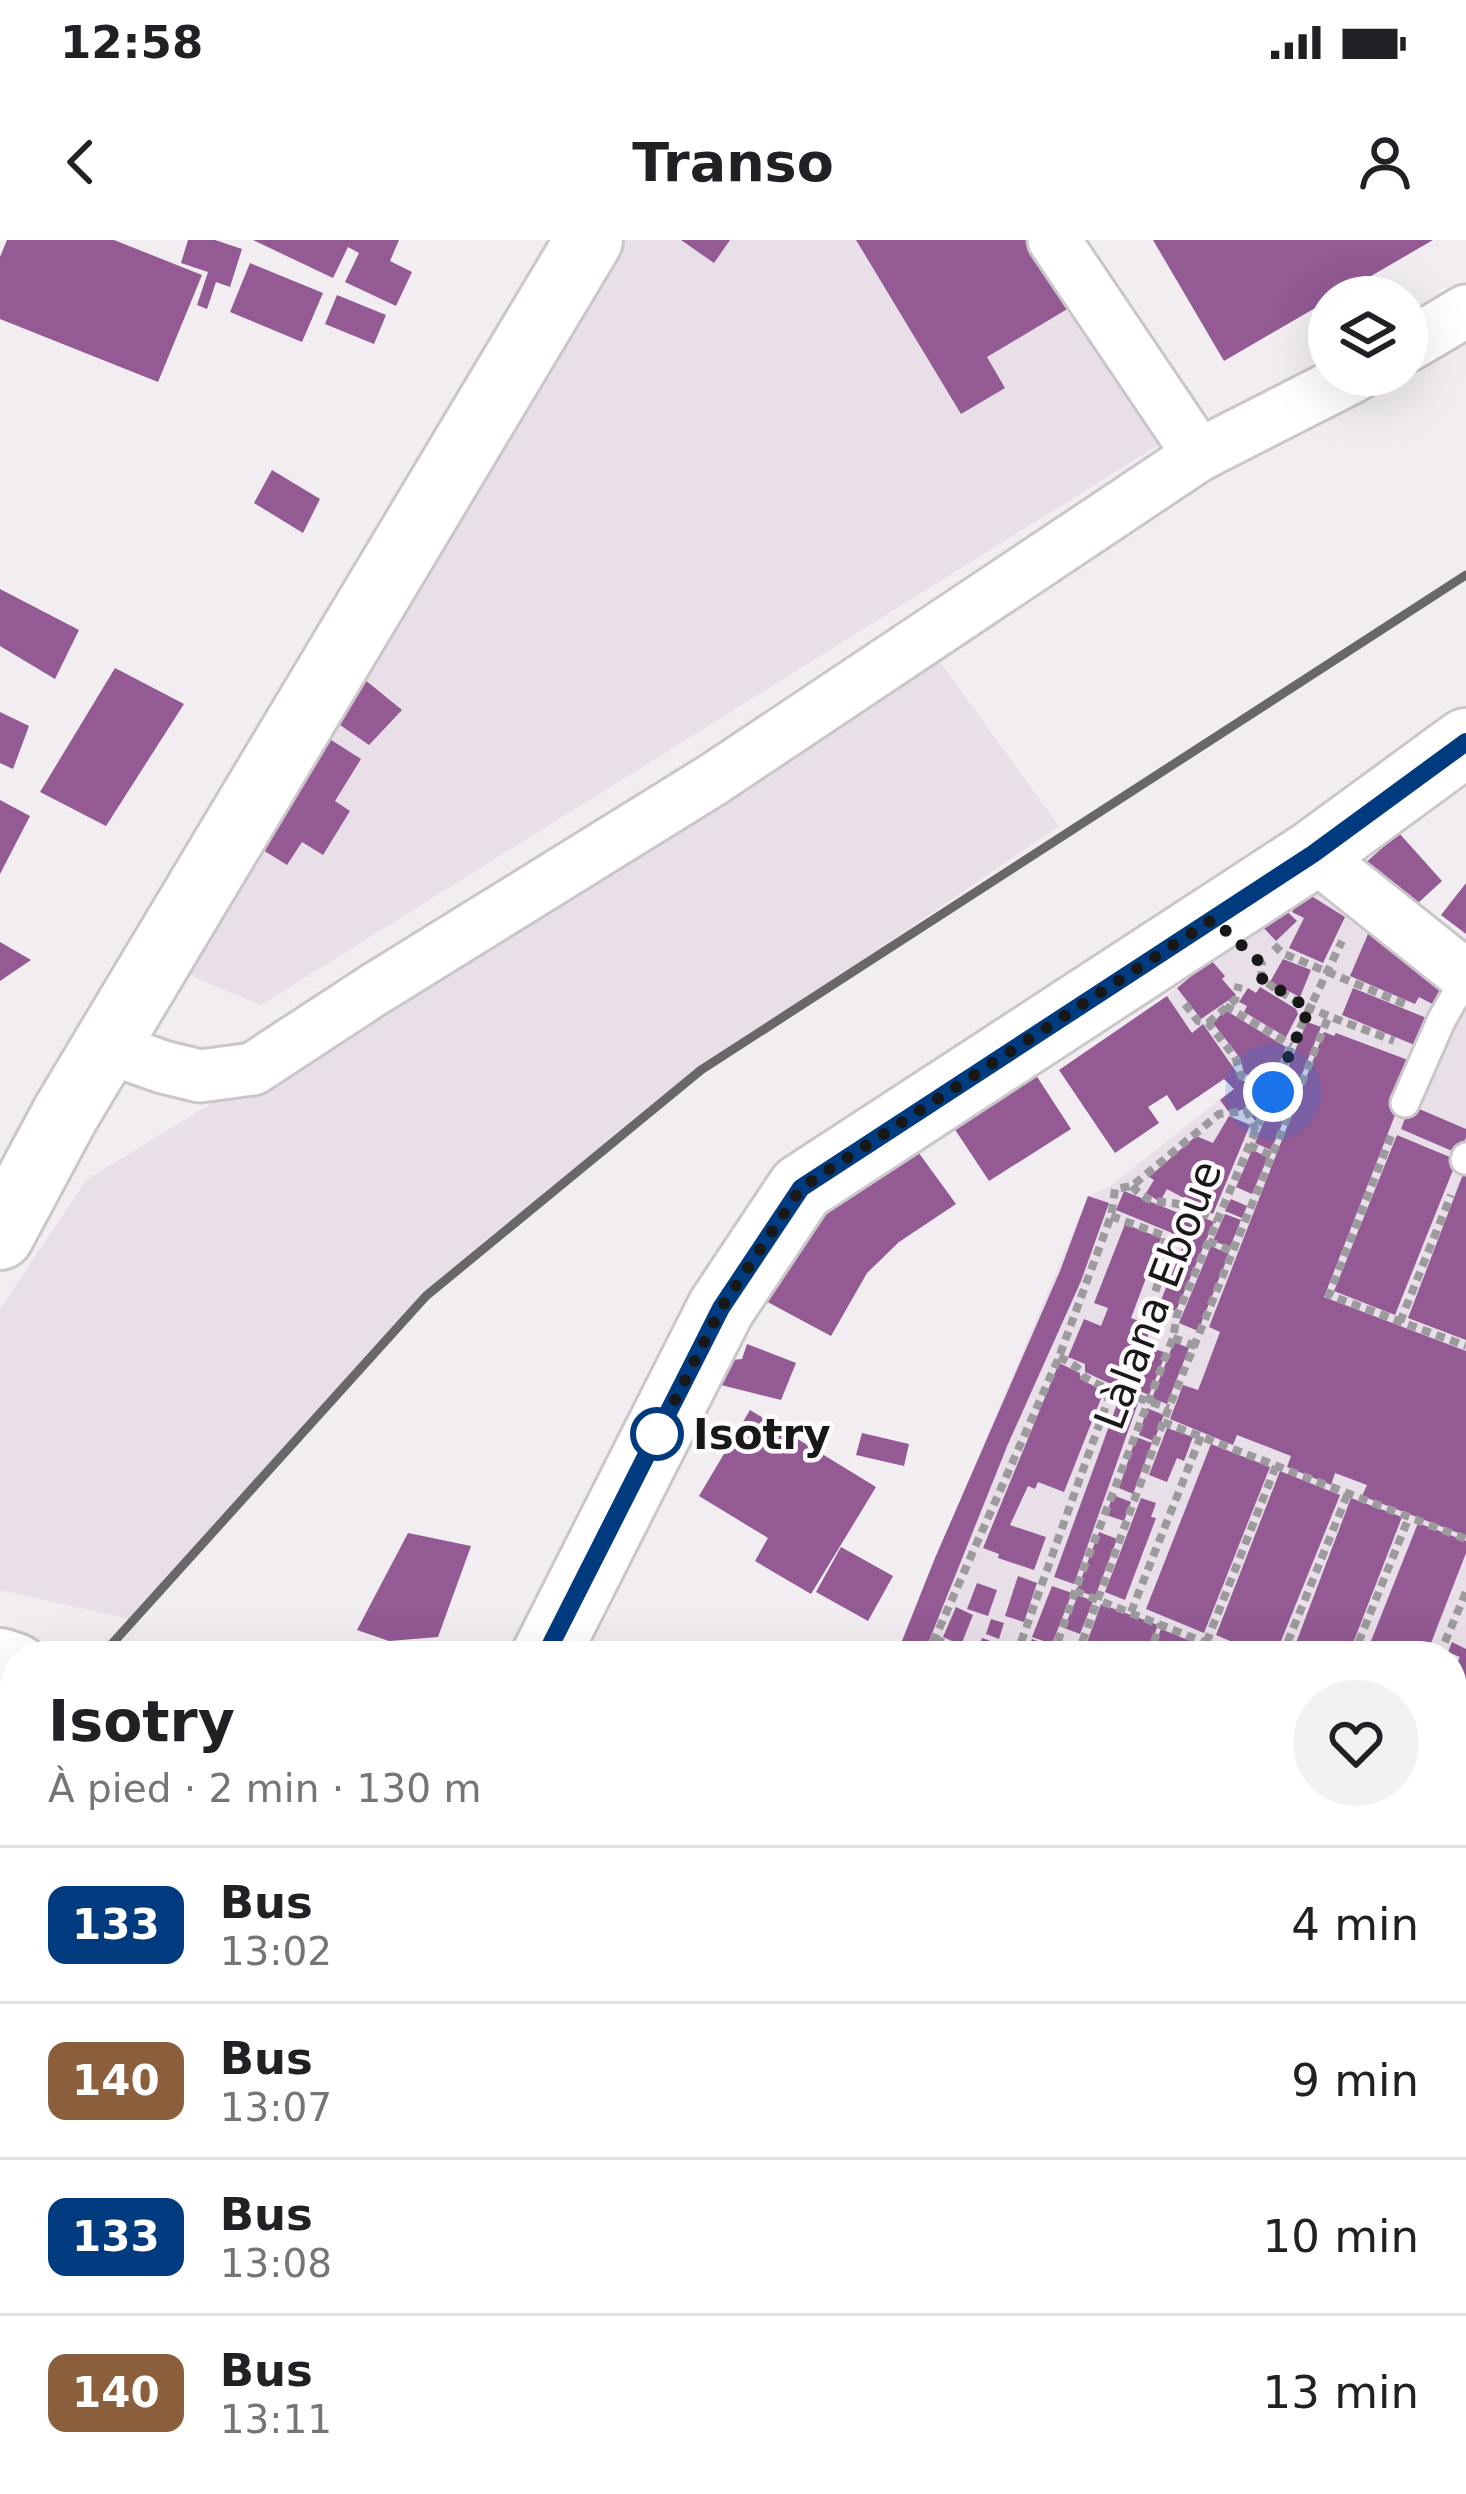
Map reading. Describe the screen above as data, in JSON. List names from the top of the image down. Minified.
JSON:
{"streets":{"path":["Làlana Eboue"]},"places":["Isotry"],"lines":["bus line 133"],"page":{"status":"12:58","header":"Transo","heading":["Isotry","À pied · 2 min · 130 m"],"list":[{"mark":"133","name":"Bus","note":"13:02","value":"4 min"},{"mark":"140","name":"Bus","note":"13:07","value":"9 min"},{"mark":"133","name":"Bus","note":"13:08","value":"10 min"},{"mark":"140","name":"Bus","note":"13:11","value":"13 min"}]}}
